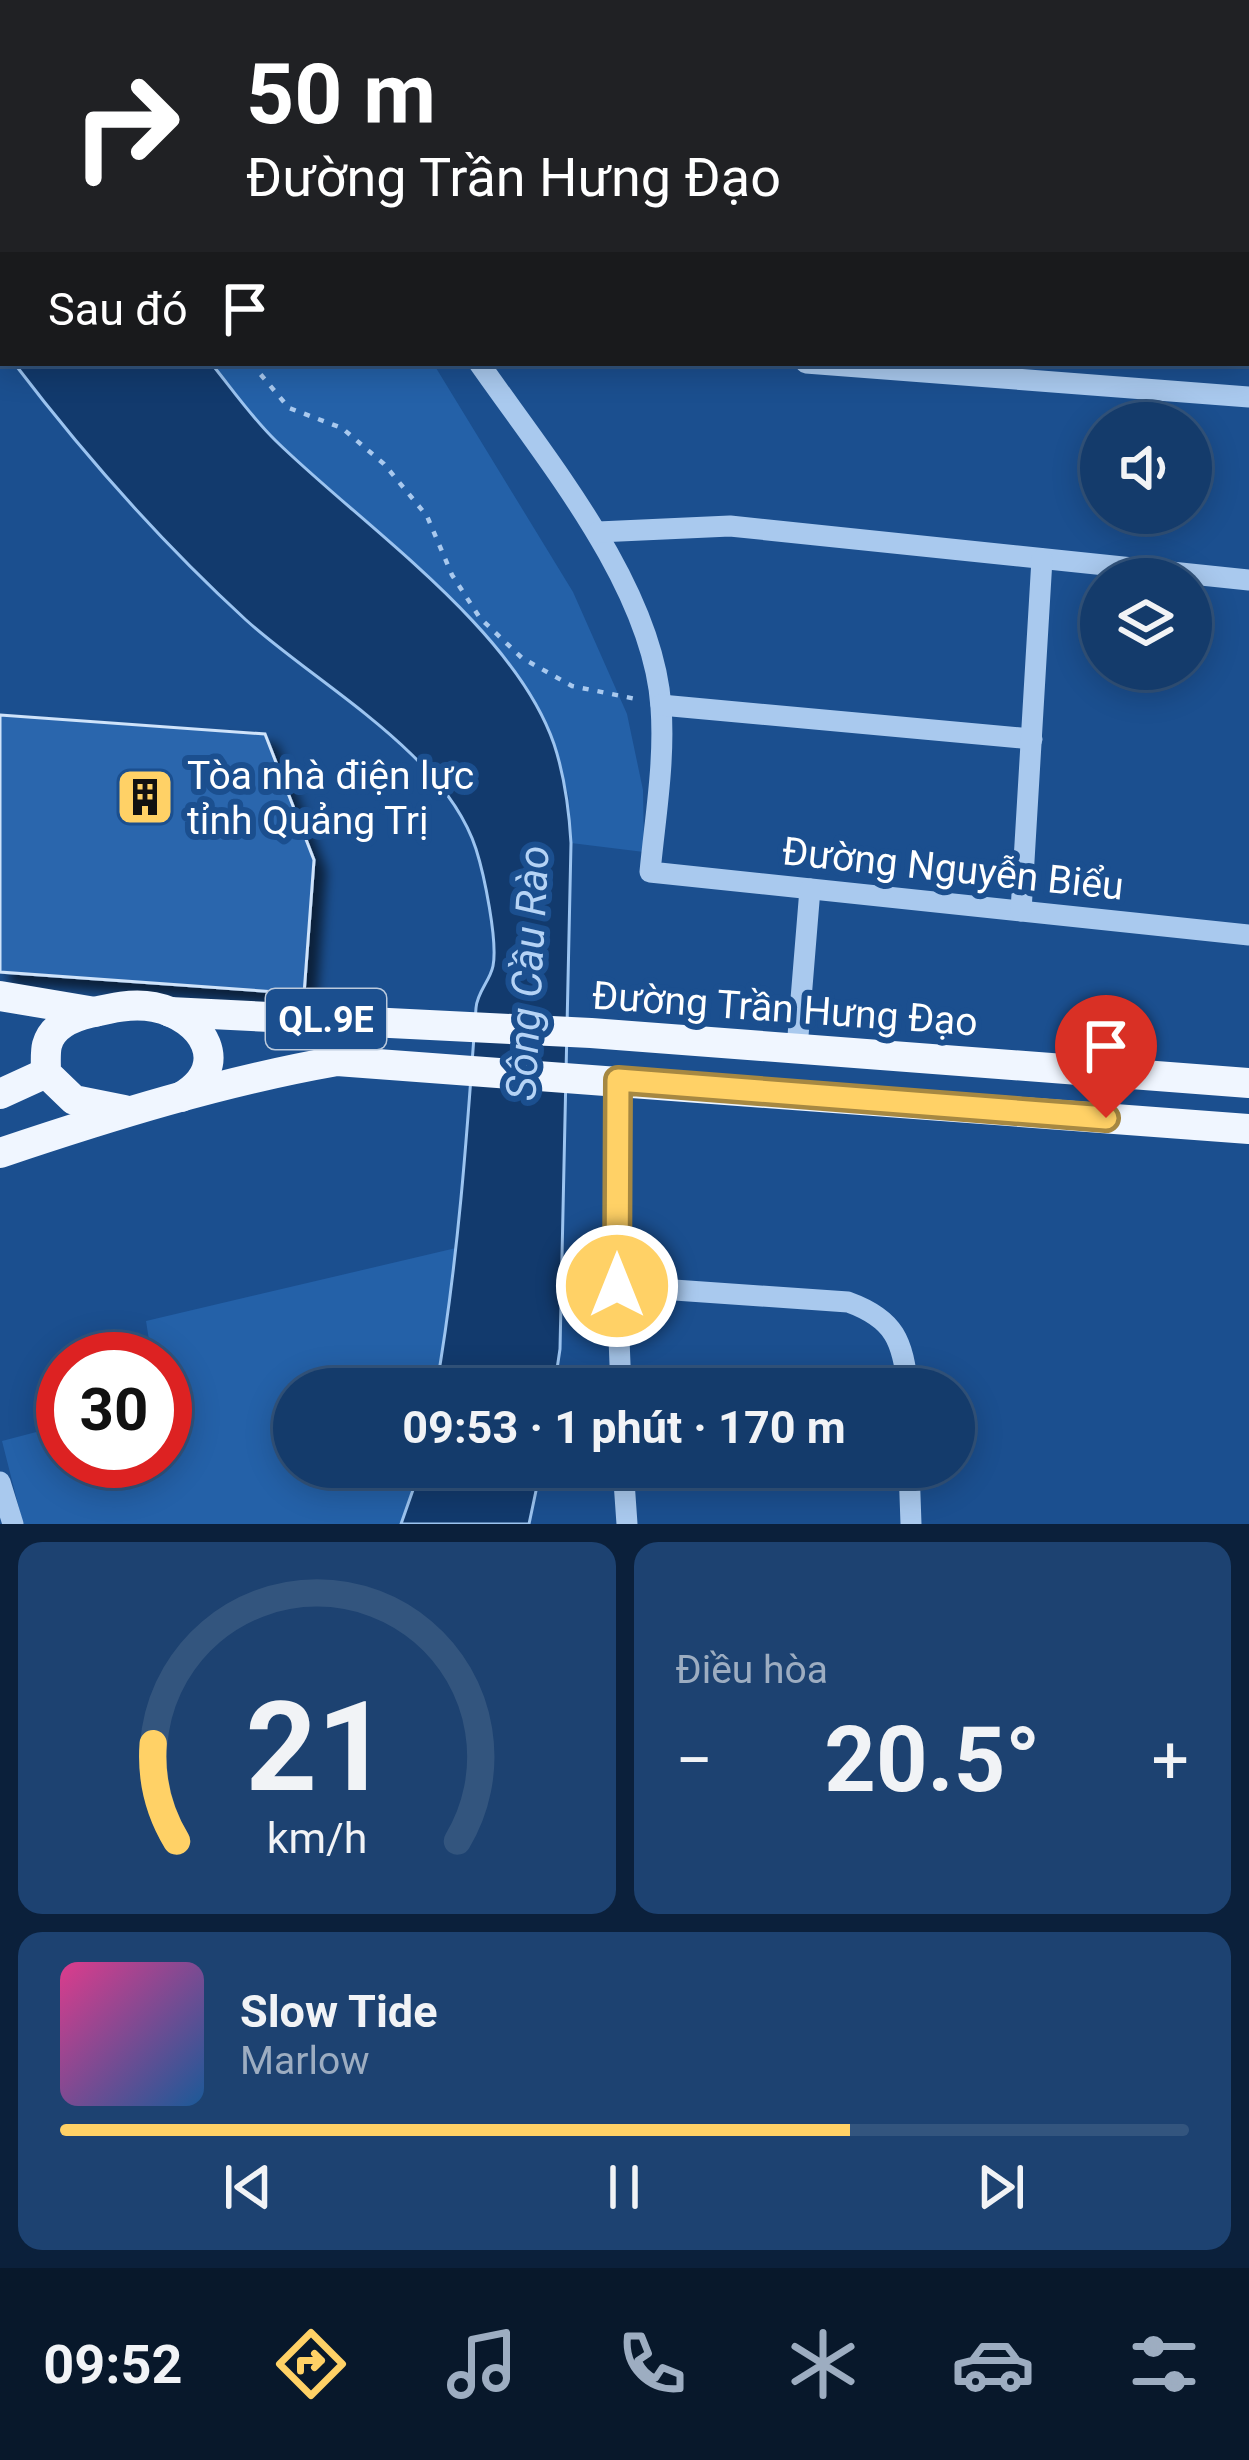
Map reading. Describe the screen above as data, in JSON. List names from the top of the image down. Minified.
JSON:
{"streets":{"main road":["Đường Trần Hưng Đạo","QL.9E"],"street":["Đường Nguyễn Biểu"]},"crossings":[["Đường Trần Hưng Đạo","QL.9E"]],"water":["Sông Cầu Rào"],"places":{"building":["Tòa nhà điện lực tỉnh Quảng Trị"]},"page":{"turn":["50 m","Đường Trần Hưng Đạo"],"then":"Sau đó","limit":"30","trip":"09:53 · 1 phút · 170 m","tile":"Điều hòa","heat":["−","20.5°","+"],"song":["Slow Tide","Marlow"],"tabs":"09:52","gauge":["21","km/h"]}}
